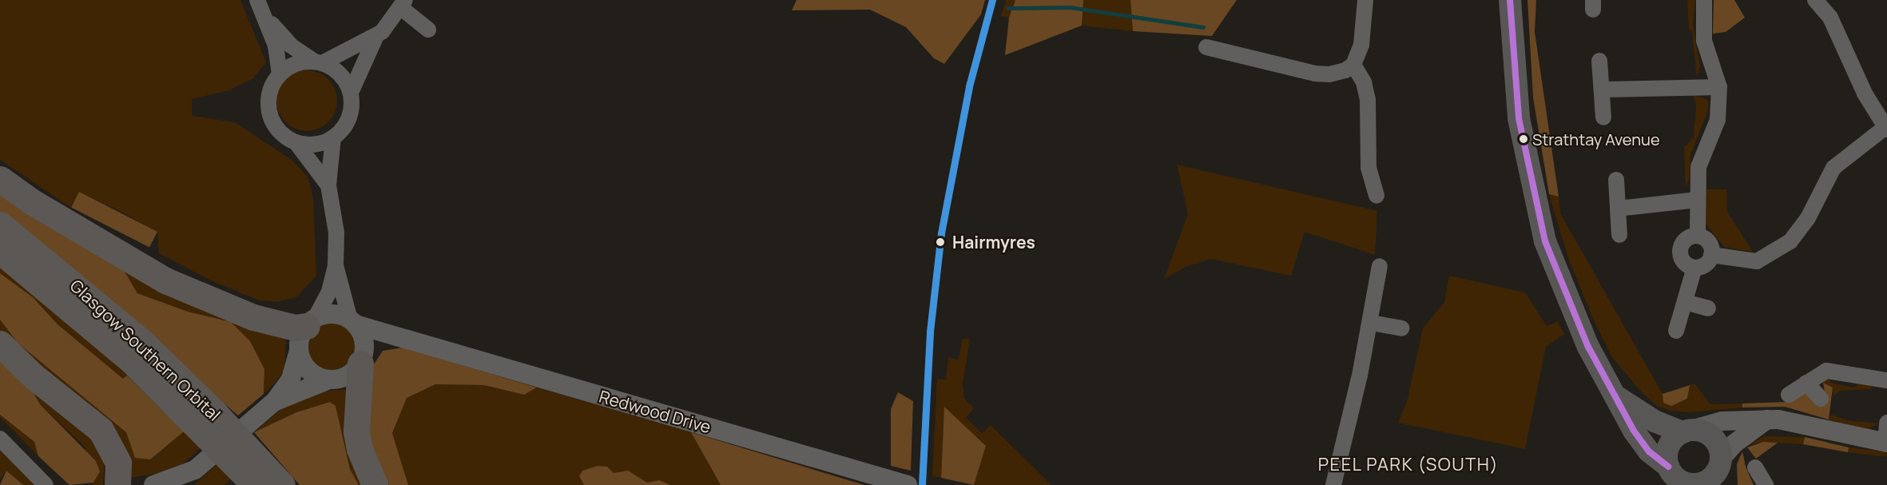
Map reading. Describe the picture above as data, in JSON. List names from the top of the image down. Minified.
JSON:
{"streets":{"highway":["Glasgow Southern Orbital"],"street":["Redwood Drive"]},"districts":["PEEL PARK (SOUTH)"],"places":["Strathtay Avenue","Hairmyres"]}
